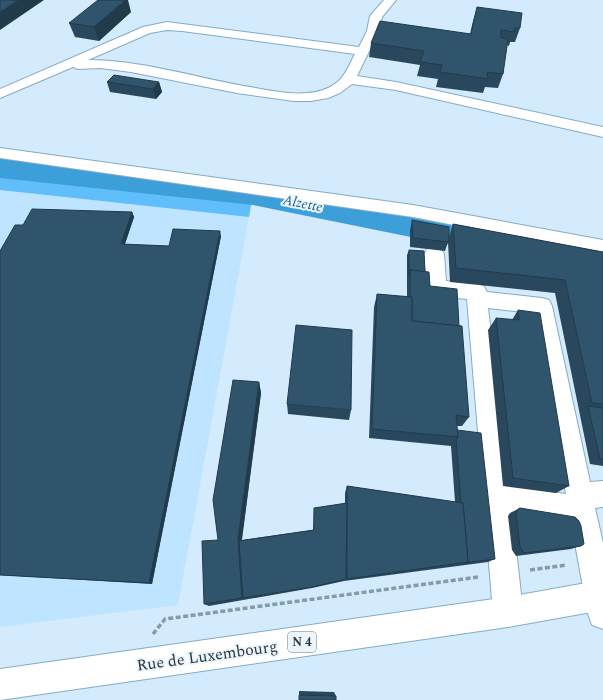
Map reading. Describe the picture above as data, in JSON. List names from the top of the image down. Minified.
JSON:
{"streets":{"main road":["N 4","Rue de Luxembourg"]},"water":["Alzette"]}
